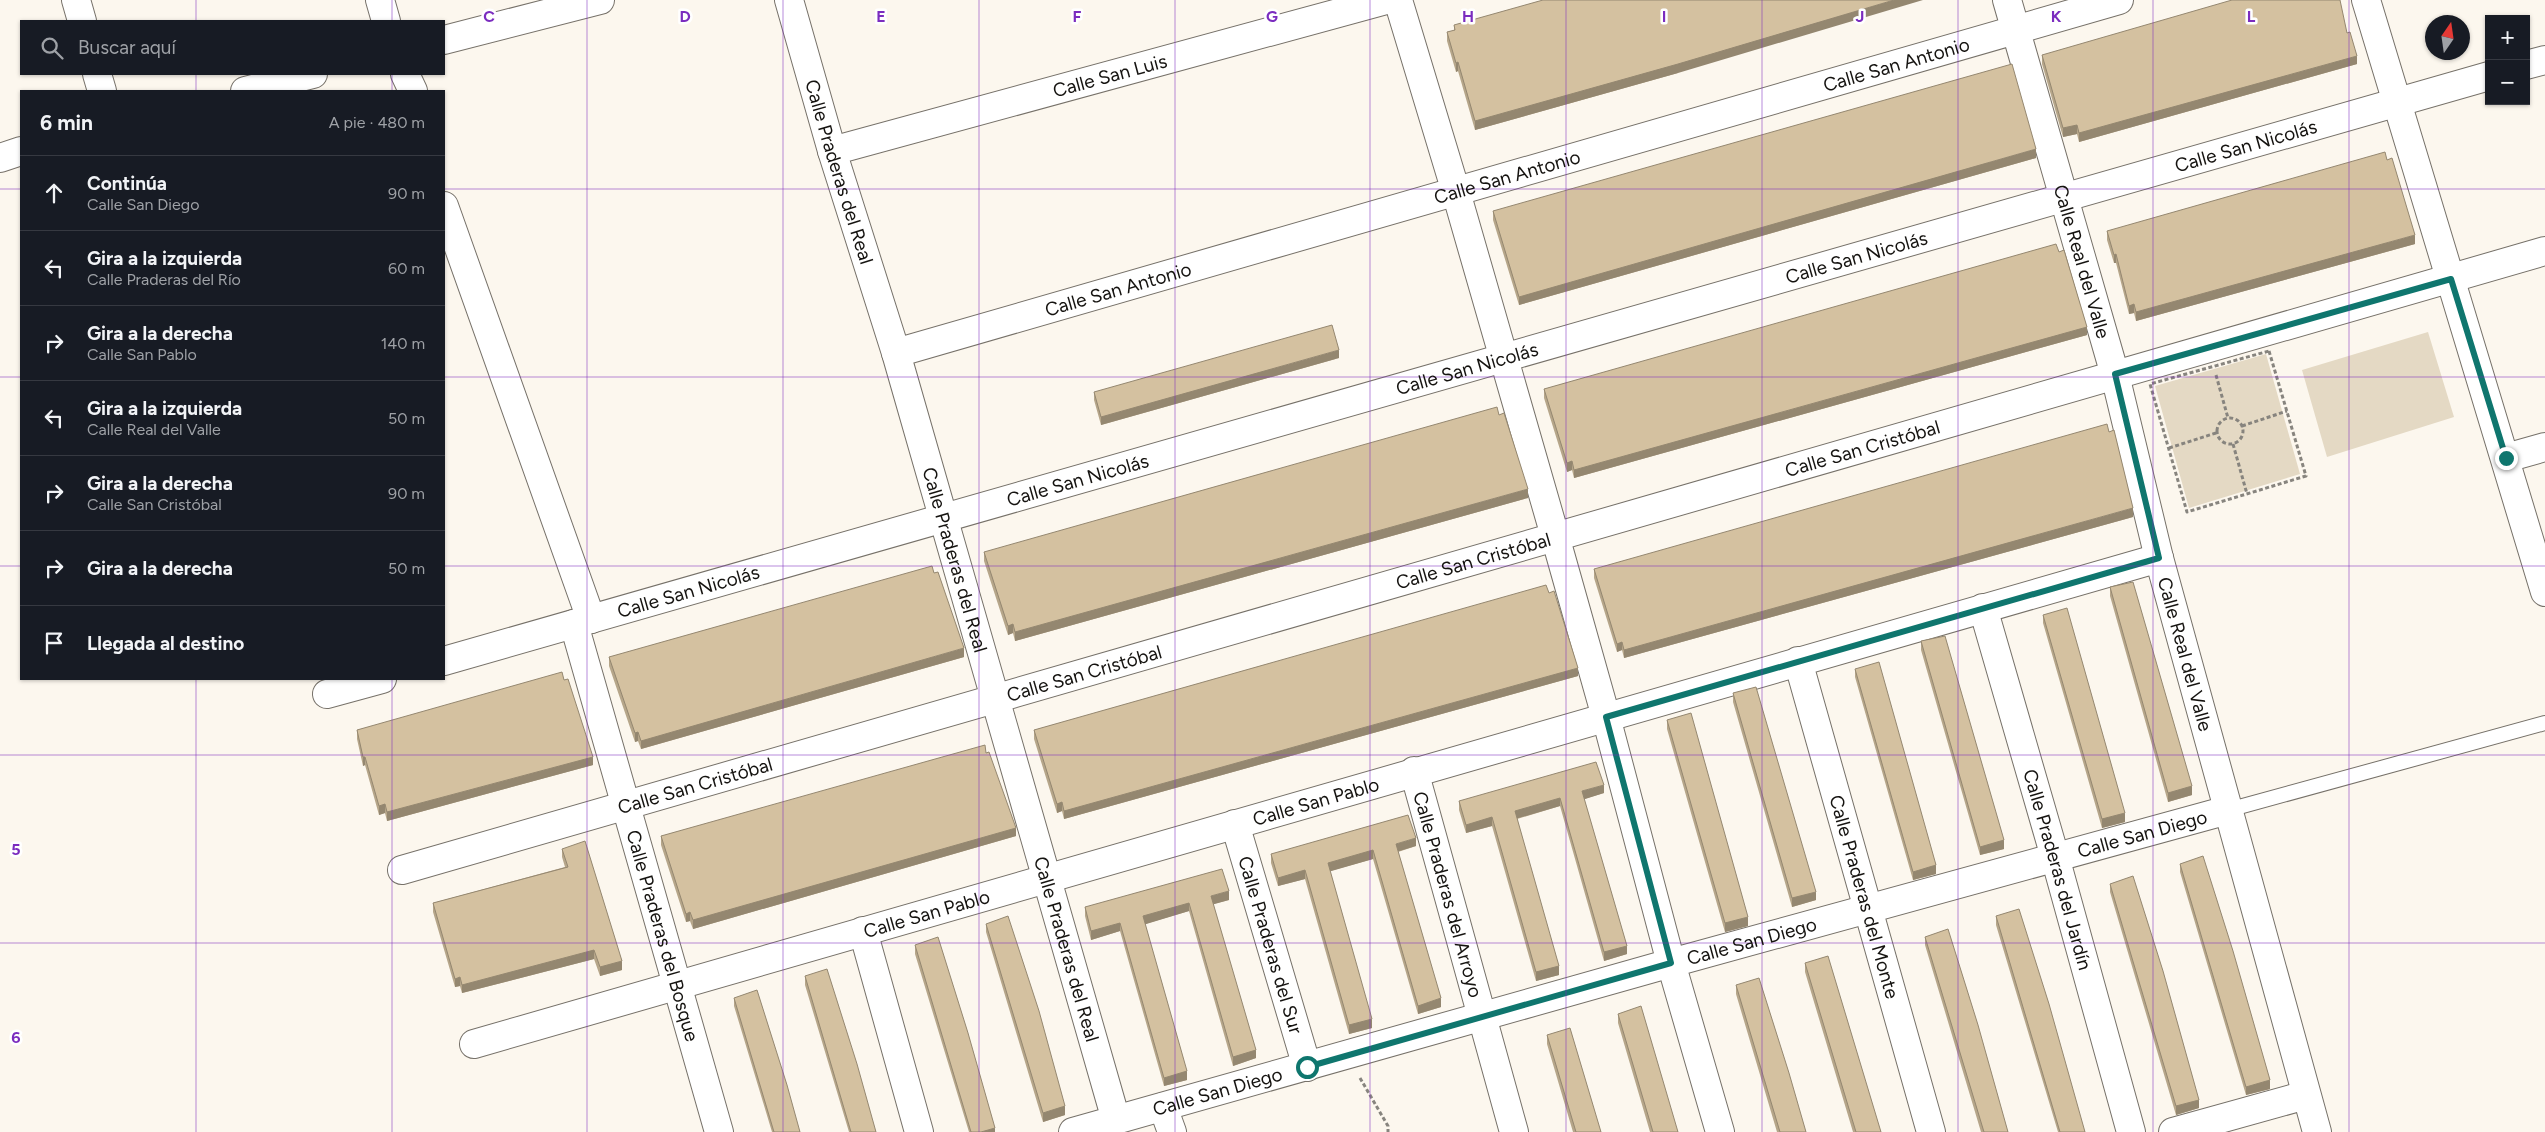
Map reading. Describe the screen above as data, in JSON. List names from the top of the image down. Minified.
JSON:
{"streets":{"street":["Calle San Antonio","Calle San Luis","Calle San Nicolás","Calle Praderas del Real","Calle Real del Valle","Calle San Cristóbal","Calle San Pablo","Calle San Diego","Calle Praderas del Jardín","Calle Praderas del Arroyo","Calle Praderas del Monte","Calle Praderas del Bosque","Calle Praderas del Sur"]},"crossings":[["Calle San Antonio","Calle Praderas del Real"],["Calle San Antonio","Calle Real del Valle"],["Calle San Luis","Calle Praderas del Real"],["Calle San Nicolás","Calle Praderas del Real"],["Calle San Nicolás","Calle Real del Valle"],["Calle San Nicolás","Calle Praderas del Bosque"],["Calle Praderas del Real","Calle San Cristóbal"],["Calle Praderas del Real","Calle San Pablo"],["Calle Praderas del Real","Calle San Diego"],["Calle Real del Valle","Calle San Cristóbal"],["Calle Real del Valle","Calle San Pablo"],["Calle Real del Valle","Calle San Diego"],["Calle San Cristóbal","Calle Praderas del Bosque"],["Calle San Pablo","Calle Praderas del Jardín"],["Calle San Pablo","Calle Praderas del Arroyo"],["Calle San Pablo","Calle Praderas del Monte"],["Calle San Pablo","Calle Praderas del Bosque"],["Calle San Pablo","Calle Praderas del Sur"],["Calle San Diego","Calle Praderas del Jardín"],["Calle San Diego","Calle Praderas del Arroyo"],["Calle San Diego","Calle Praderas del Monte"],["Calle San Diego","Calle Praderas del Sur"]],"north":"top","page":{"map_buttons":["+","−"],"search":"Buscar aquí","heading":["6 min","A pie · 480 m"],"list":[["Continúa","Calle San Diego","90 m"],["Gira a la izquierda","Calle Praderas del Río","60 m"],["Gira a la derecha","Calle San Pablo","140 m"],["Gira a la izquierda","Calle Real del Valle","50 m"],["Gira a la derecha","Calle San Cristóbal","90 m"],["Gira a la derecha","50 m"],"Llegada al destino"]},"grid":{"columns":["C","D","E","F","G","H","I","J","K","L"],"rows":["5","6"]}}
